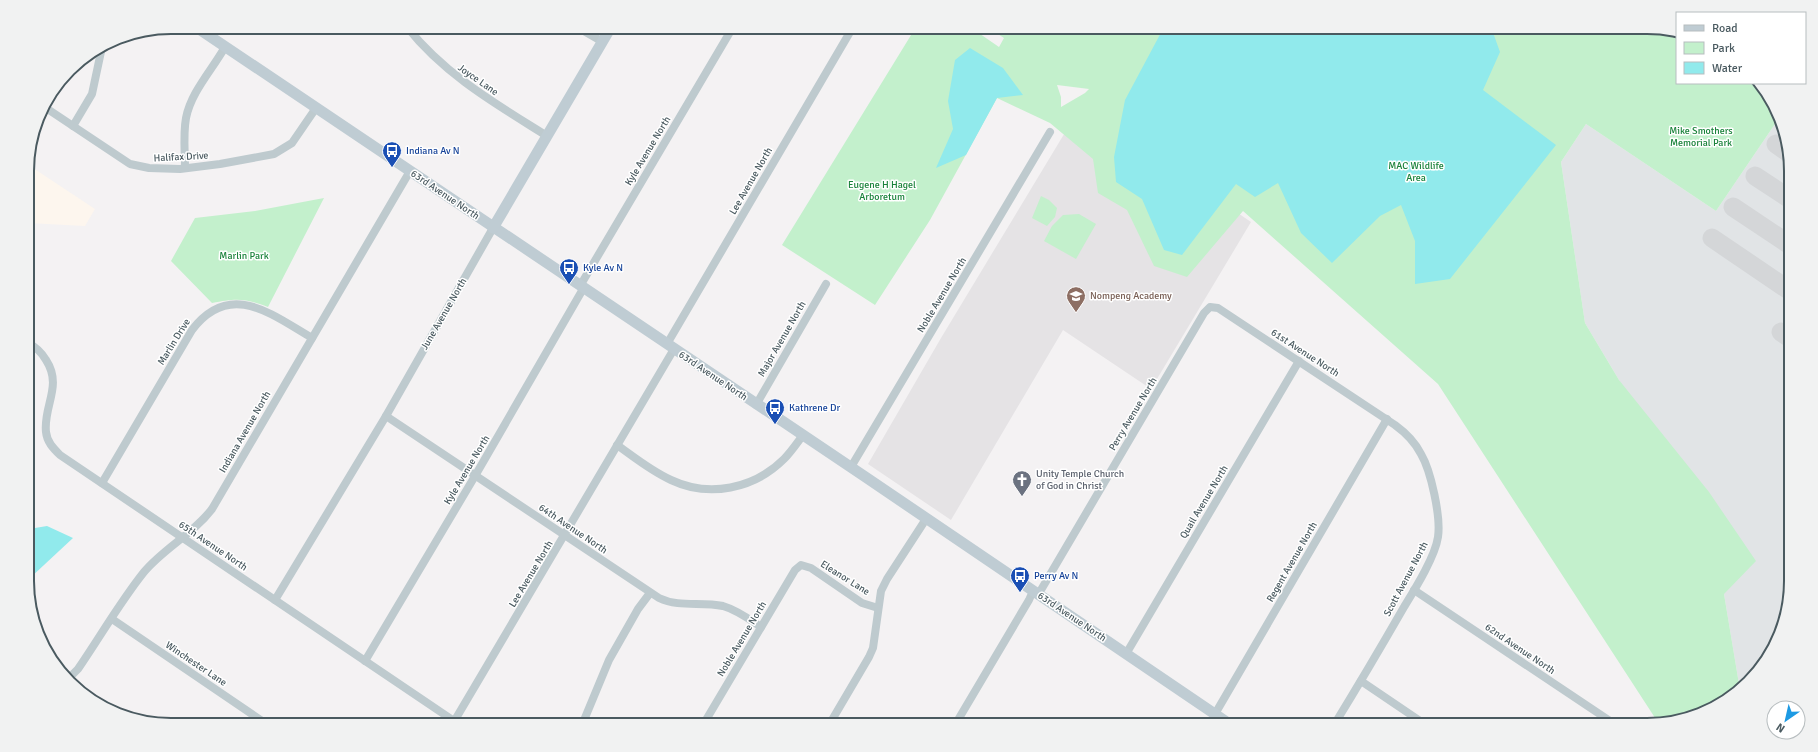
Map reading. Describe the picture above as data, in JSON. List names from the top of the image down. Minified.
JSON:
{"streets":{"street":["Joyce Lane","Kyle Avenue North","Halifax Drive","Lee Avenue North","63rd Avenue North","Noble Avenue North","June Avenue North","Major Avenue North","Marlin Drive","61st Avenue North","Perry Avenue North","Indiana Avenue North","Quail Avenue North","64th Avenue North","65th Avenue North","Regent Avenue North","Eleanor Lane","Scott Avenue North","62nd Avenue North","Winchester Lane"]},"crossings":[["Joyce Lane","June Avenue North"],["Kyle Avenue North","63rd Avenue North"],["Kyle Avenue North","64th Avenue North"],["Kyle Avenue North","65th Avenue North"],["Halifax Drive","63rd Avenue North"],["Lee Avenue North","63rd Avenue North"],["Lee Avenue North","64th Avenue North"],["63rd Avenue North","Noble Avenue North"],["63rd Avenue North","June Avenue North"],["63rd Avenue North","Major Avenue North"],["63rd Avenue North","Perry Avenue North"],["63rd Avenue North","Indiana Avenue North"],["63rd Avenue North","Quail Avenue North"],["63rd Avenue North","Regent Avenue North"],["Noble Avenue North","64th Avenue North"],["Noble Avenue North","Eleanor Lane"],["June Avenue North","64th Avenue North"],["June Avenue North","65th Avenue North"],["Marlin Drive","Indiana Avenue North"],["Marlin Drive","65th Avenue North"],["61st Avenue North","Perry Avenue North"],["61st Avenue North","Quail Avenue North"],["61st Avenue North","Regent Avenue North"],["61st Avenue North","Scott Avenue North"],["Indiana Avenue North","65th Avenue North"],["Indiana Avenue North","Winchester Lane"],["Regent Avenue North","Scott Avenue North"],["Scott Avenue North","62nd Avenue North"]],"parks":["Mike Smothers Memorial Park","MAC Wildlife Area","Eugene H Hagel Arboretum","Marlin Park"],"places":{"bus stop":["Indiana Av N","Kyle Av N","Kathrene Dr","Perry Av N"],"school or university":["Nompeng Academy"],"church":["Unity Temple Church of God in Christ"]},"legend":["Road","Park","Water"],"north":"bottom left"}
